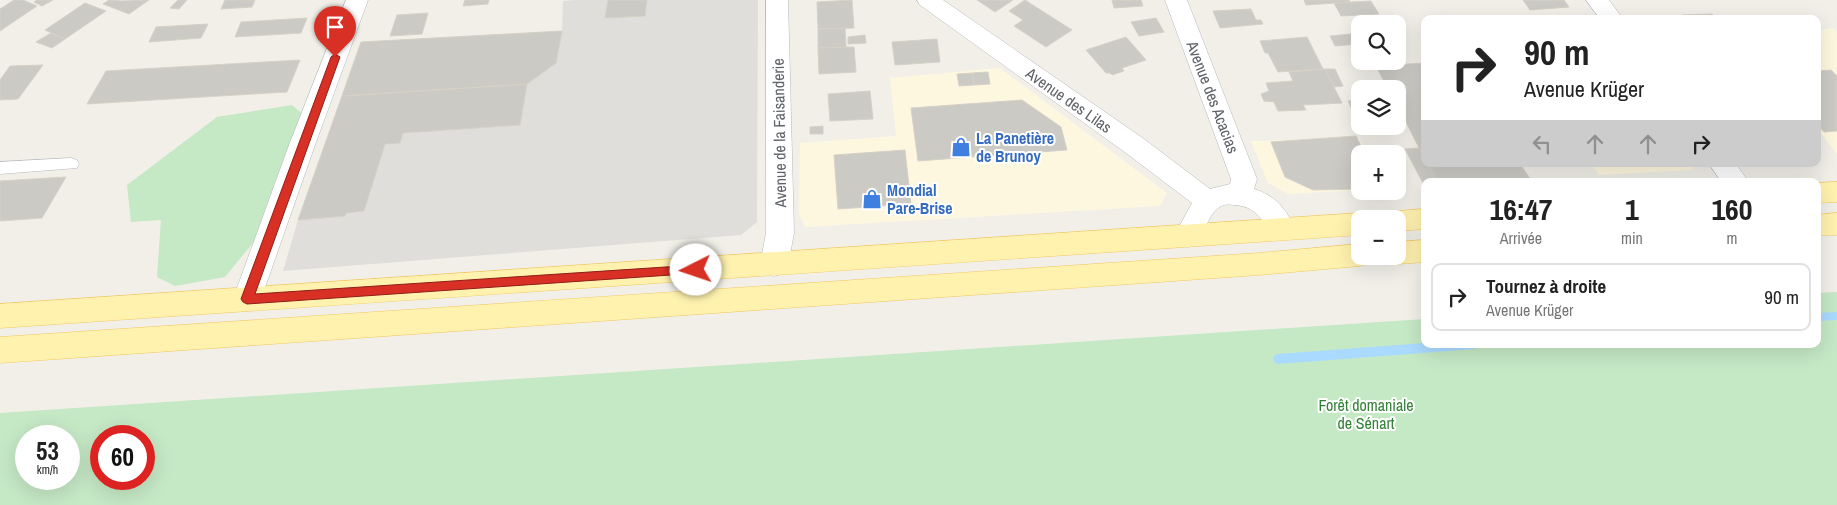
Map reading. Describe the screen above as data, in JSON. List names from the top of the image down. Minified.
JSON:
{"streets":{"street":["Avenue des Acacias","Avenue des Lilas","Avenue de la Faisanderie"]},"parks":["Forêt domaniale de Sénart"],"places":{"shop":["La Panetière de Brunoy","Mondial Pare-Brise"]},"page":{"map_buttons":["+","−"],"turn":["90 m","Avenue Krüger"],"eta":["16:47","Arrivée","1","min","160","m"],"list":[{"name":"Tournez à droite","note":"Avenue Krüger","value":"90 m"}],"speed":"53 km/h","limit":"60"}}
